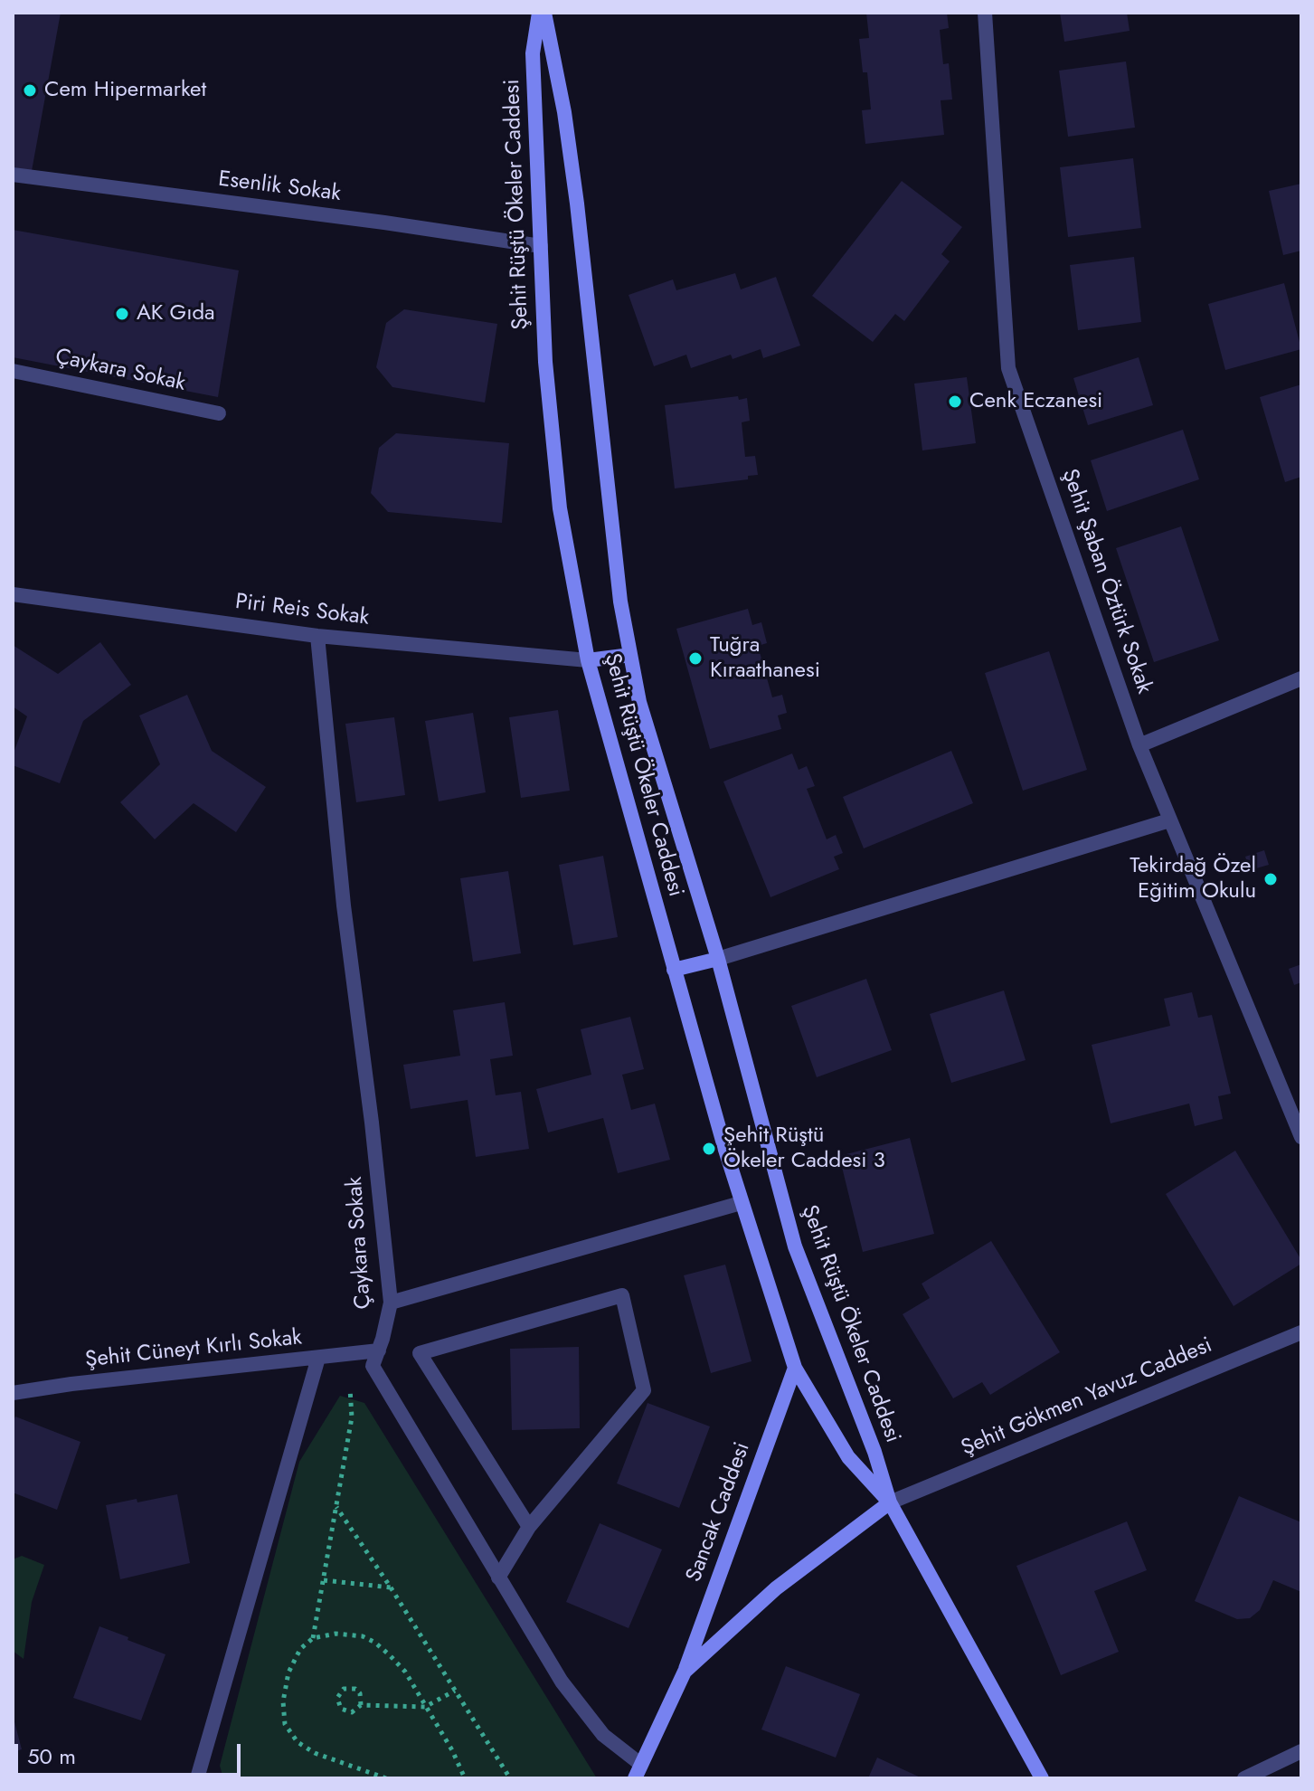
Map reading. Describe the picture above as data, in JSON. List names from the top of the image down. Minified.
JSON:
{"streets":{"street":["Esenlik Sokak","Şehit Rüştü Ökeler Caddesi","Çaykara Sokak","Şehit Şaban Öztürk Sokak","Piri Reis Sokak","Şehit Cüneyt Kırlı Sokak","Şehit Gökmen Yavuz Caddesi","Sancak Caddesi"]},"crossings":[["Esenlik Sokak","Şehit Rüştü Ökeler Caddesi"],["Şehit Rüştü Ökeler Caddesi","Piri Reis Sokak"],["Şehit Rüştü Ökeler Caddesi","Şehit Gökmen Yavuz Caddesi"],["Şehit Rüştü Ökeler Caddesi","Sancak Caddesi"],["Çaykara Sokak","Piri Reis Sokak"],["Çaykara Sokak","Şehit Cüneyt Kırlı Sokak"],["Çaykara Sokak","Sancak Caddesi"],["Şehit Gökmen Yavuz Caddesi","Sancak Caddesi"]],"places":["Cem Hipermarket","AK Gıda","Cenk Eczanesi","Tuğra Kıraathanesi","Tekirdağ Özel Eğitim Okulu","Şehit Rüştü Ökeler Caddesi 3"],"scale_bar":"50 m"}
